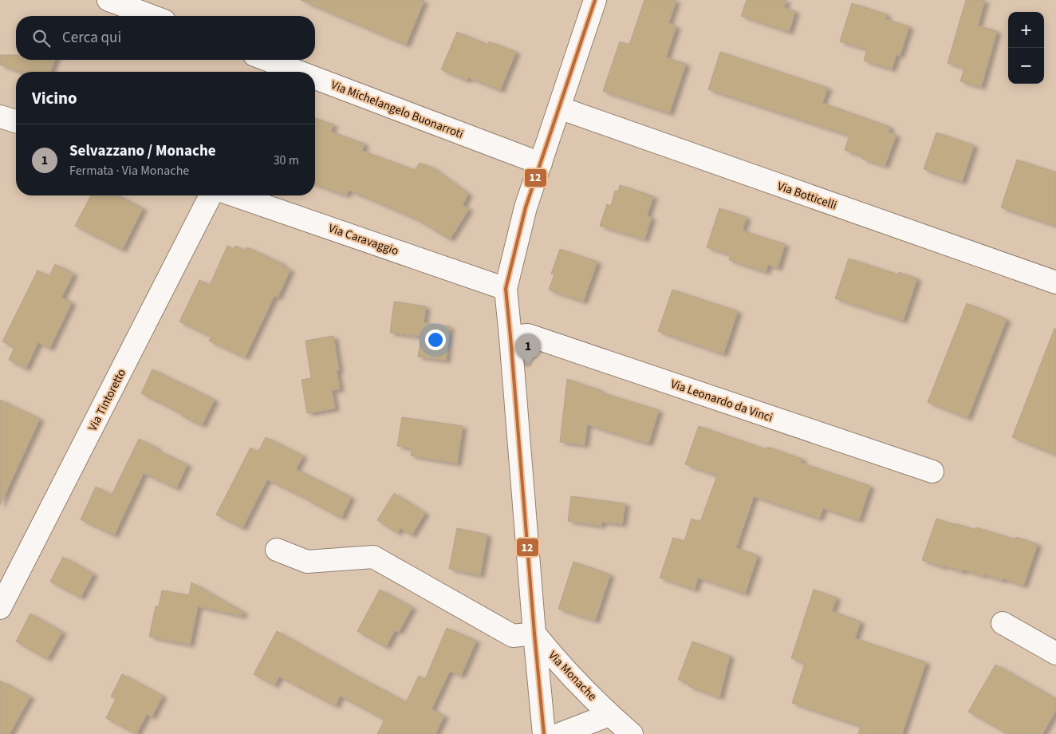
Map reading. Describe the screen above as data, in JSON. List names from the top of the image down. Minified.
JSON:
{"streets":{"street":["Via Michelangelo Buonarroti","Via Botticelli","Via Caravaggio","Via Tintoretto","Via Leonardo da Vinci","Via Monache"]},"lines":["transit line 12"],"page":{"map_buttons":["+","−"],"search":"Cerca qui","heading":"Vicino","list":[{"mark":"1","name":"Selvazzano / Monache","note":"Fermata · Via Monache","value":"30 m"}],"pins":"1"}}
